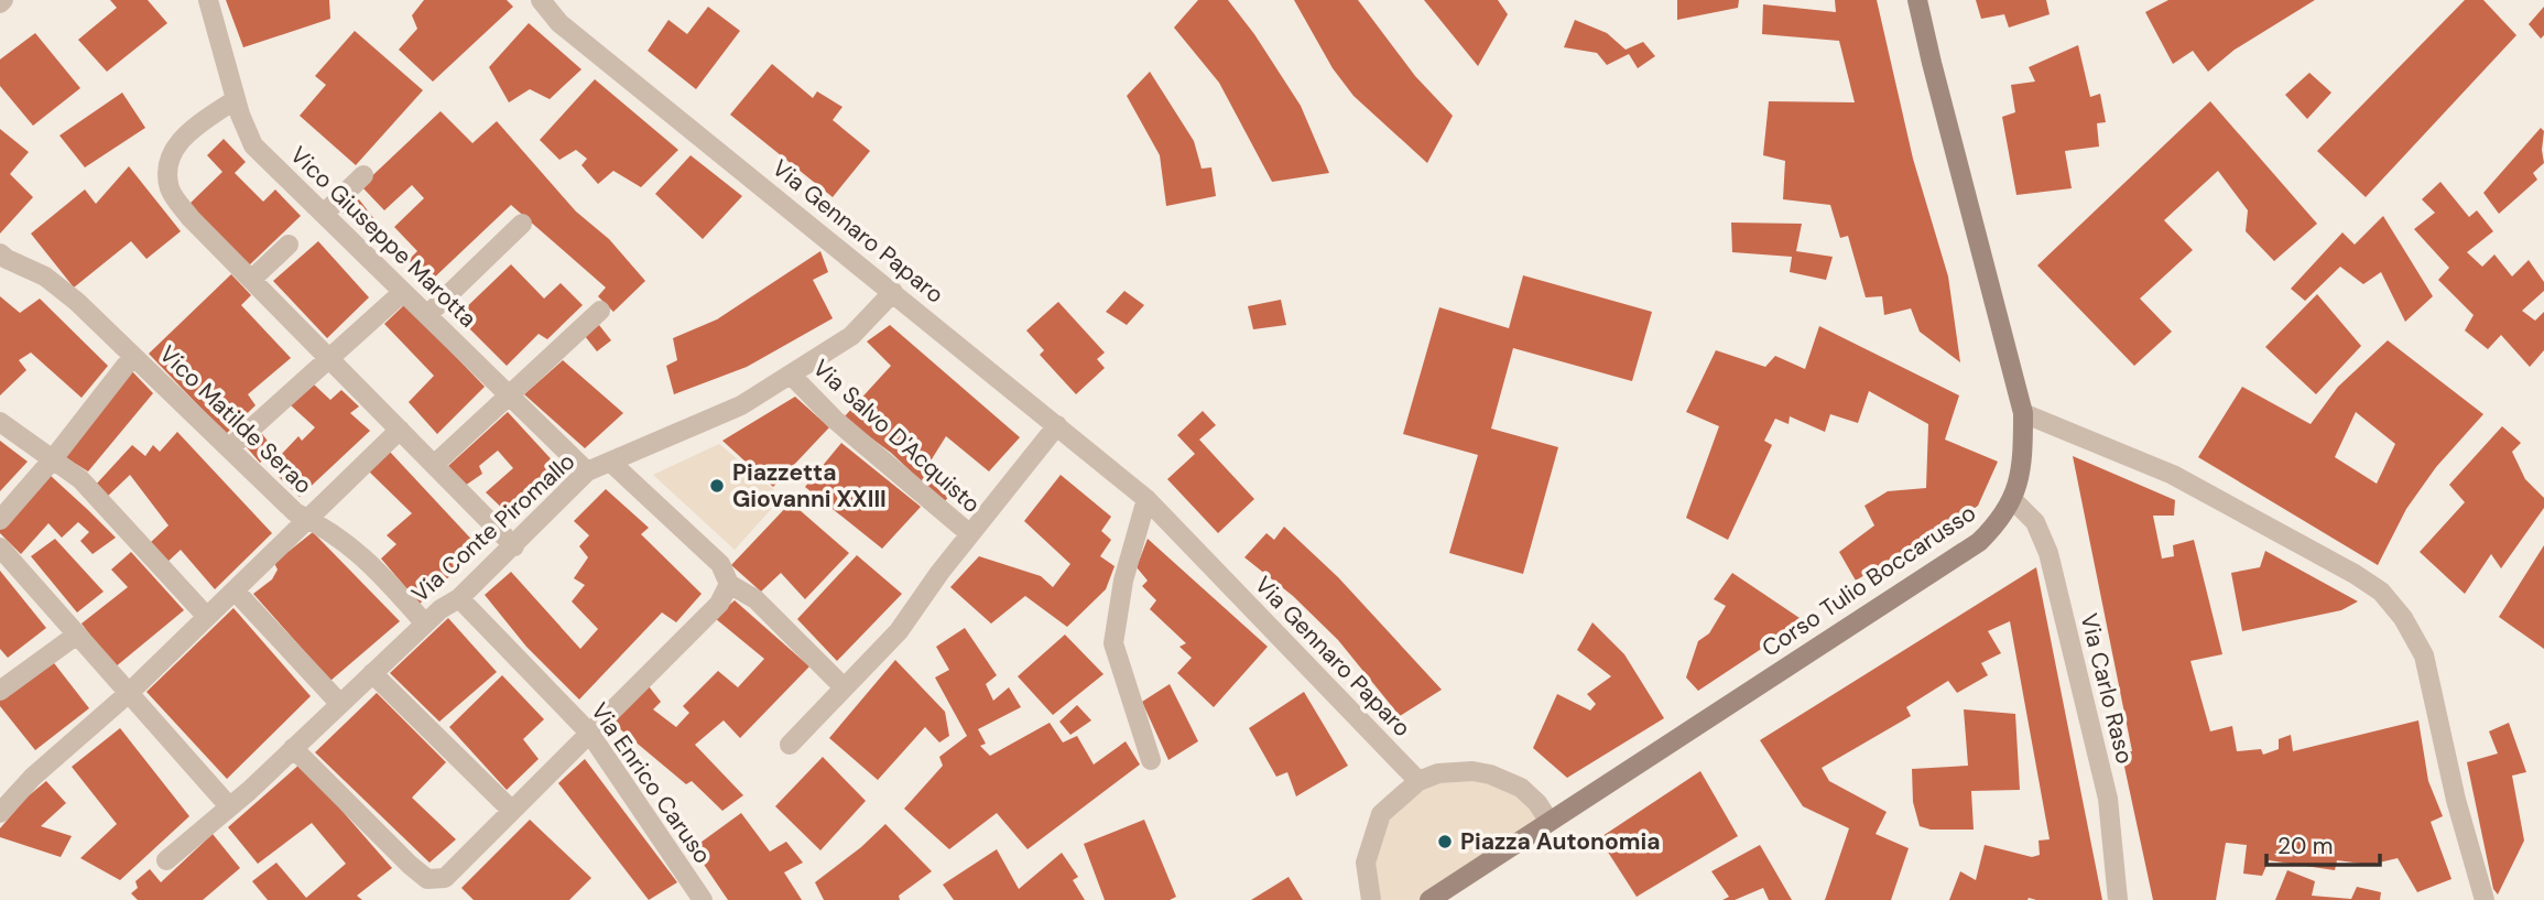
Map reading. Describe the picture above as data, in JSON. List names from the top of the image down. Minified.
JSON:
{"streets":{"street":["Via Gennaro Paparo","Vico Giuseppe Marotta","Vico Matilde Serao","Via Salvo D'Acquisto","Via Conte Piromallo","Corso Tulio Boccarusso","Via Carlo Raso","Via Enrico Caruso"]},"crossings":[["Via Gennaro Paparo","Via Salvo D'Acquisto"],["Via Gennaro Paparo","Via Conte Piromallo"],["Vico Giuseppe Marotta","Via Conte Piromallo"],["Vico Matilde Serao","Via Conte Piromallo"],["Via Salvo D'Acquisto","Via Conte Piromallo"],["Via Conte Piromallo","Via Enrico Caruso"],["Corso Tulio Boccarusso","Via Carlo Raso"]],"places":["Piazzetta Giovanni XXIII","Piazza Autonomia"],"scale_bar":"20 m"}
